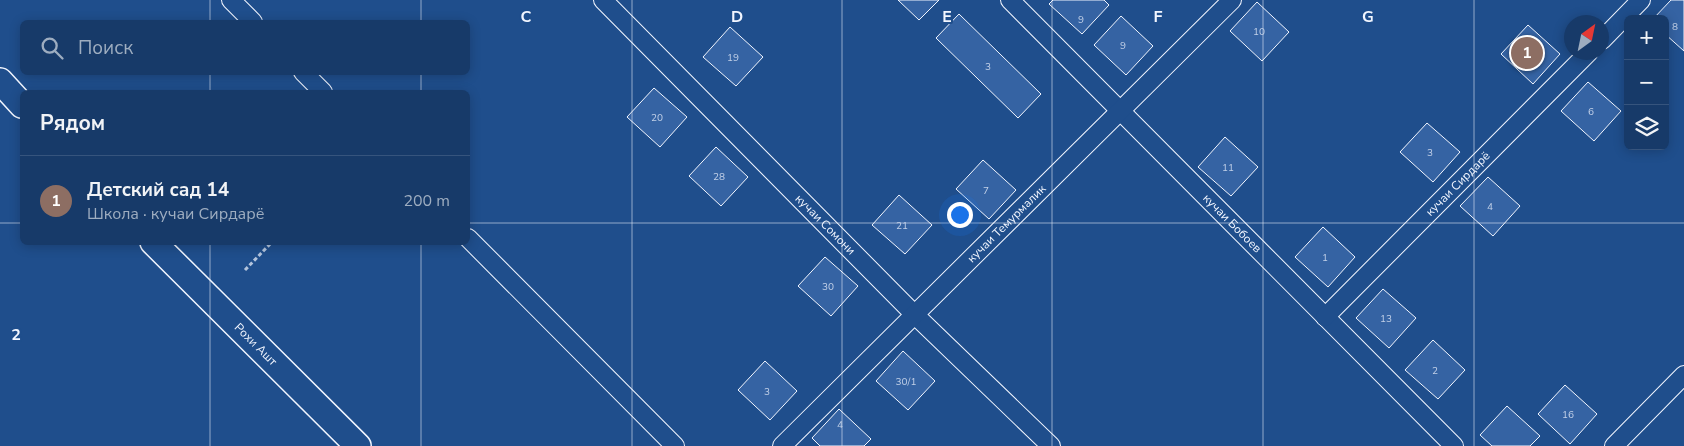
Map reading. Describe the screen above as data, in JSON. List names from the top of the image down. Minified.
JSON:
{"streets":{"main road":["Рохи Ашт"],"street":["кучаи Сирдарё","кучаи Бобоев","кучаи Сомони","кучаи Темурмалик"]},"crossings":[["кучаи Сирдарё","кучаи Бобоев"],["кучаи Бобоев","кучаи Темурмалик"],["кучаи Сомони","кучаи Темурмалик"]],"house_numbers":["9","8","10","9","19","3","6","20","3","11","28","7","4","21","1","30","13","2","30/1","3","16","4"],"north":"top right","page":{"map_buttons":["+","−"],"search":"Поиск","pins":"1","heading":"Рядом","list":[{"mark":"1","name":"Детский сад 14","note":"Школа · кучаи Сирдарё","value":"200 m"}]},"grid":{"columns":["C","D","E","F","G"],"rows":["2"]}}
